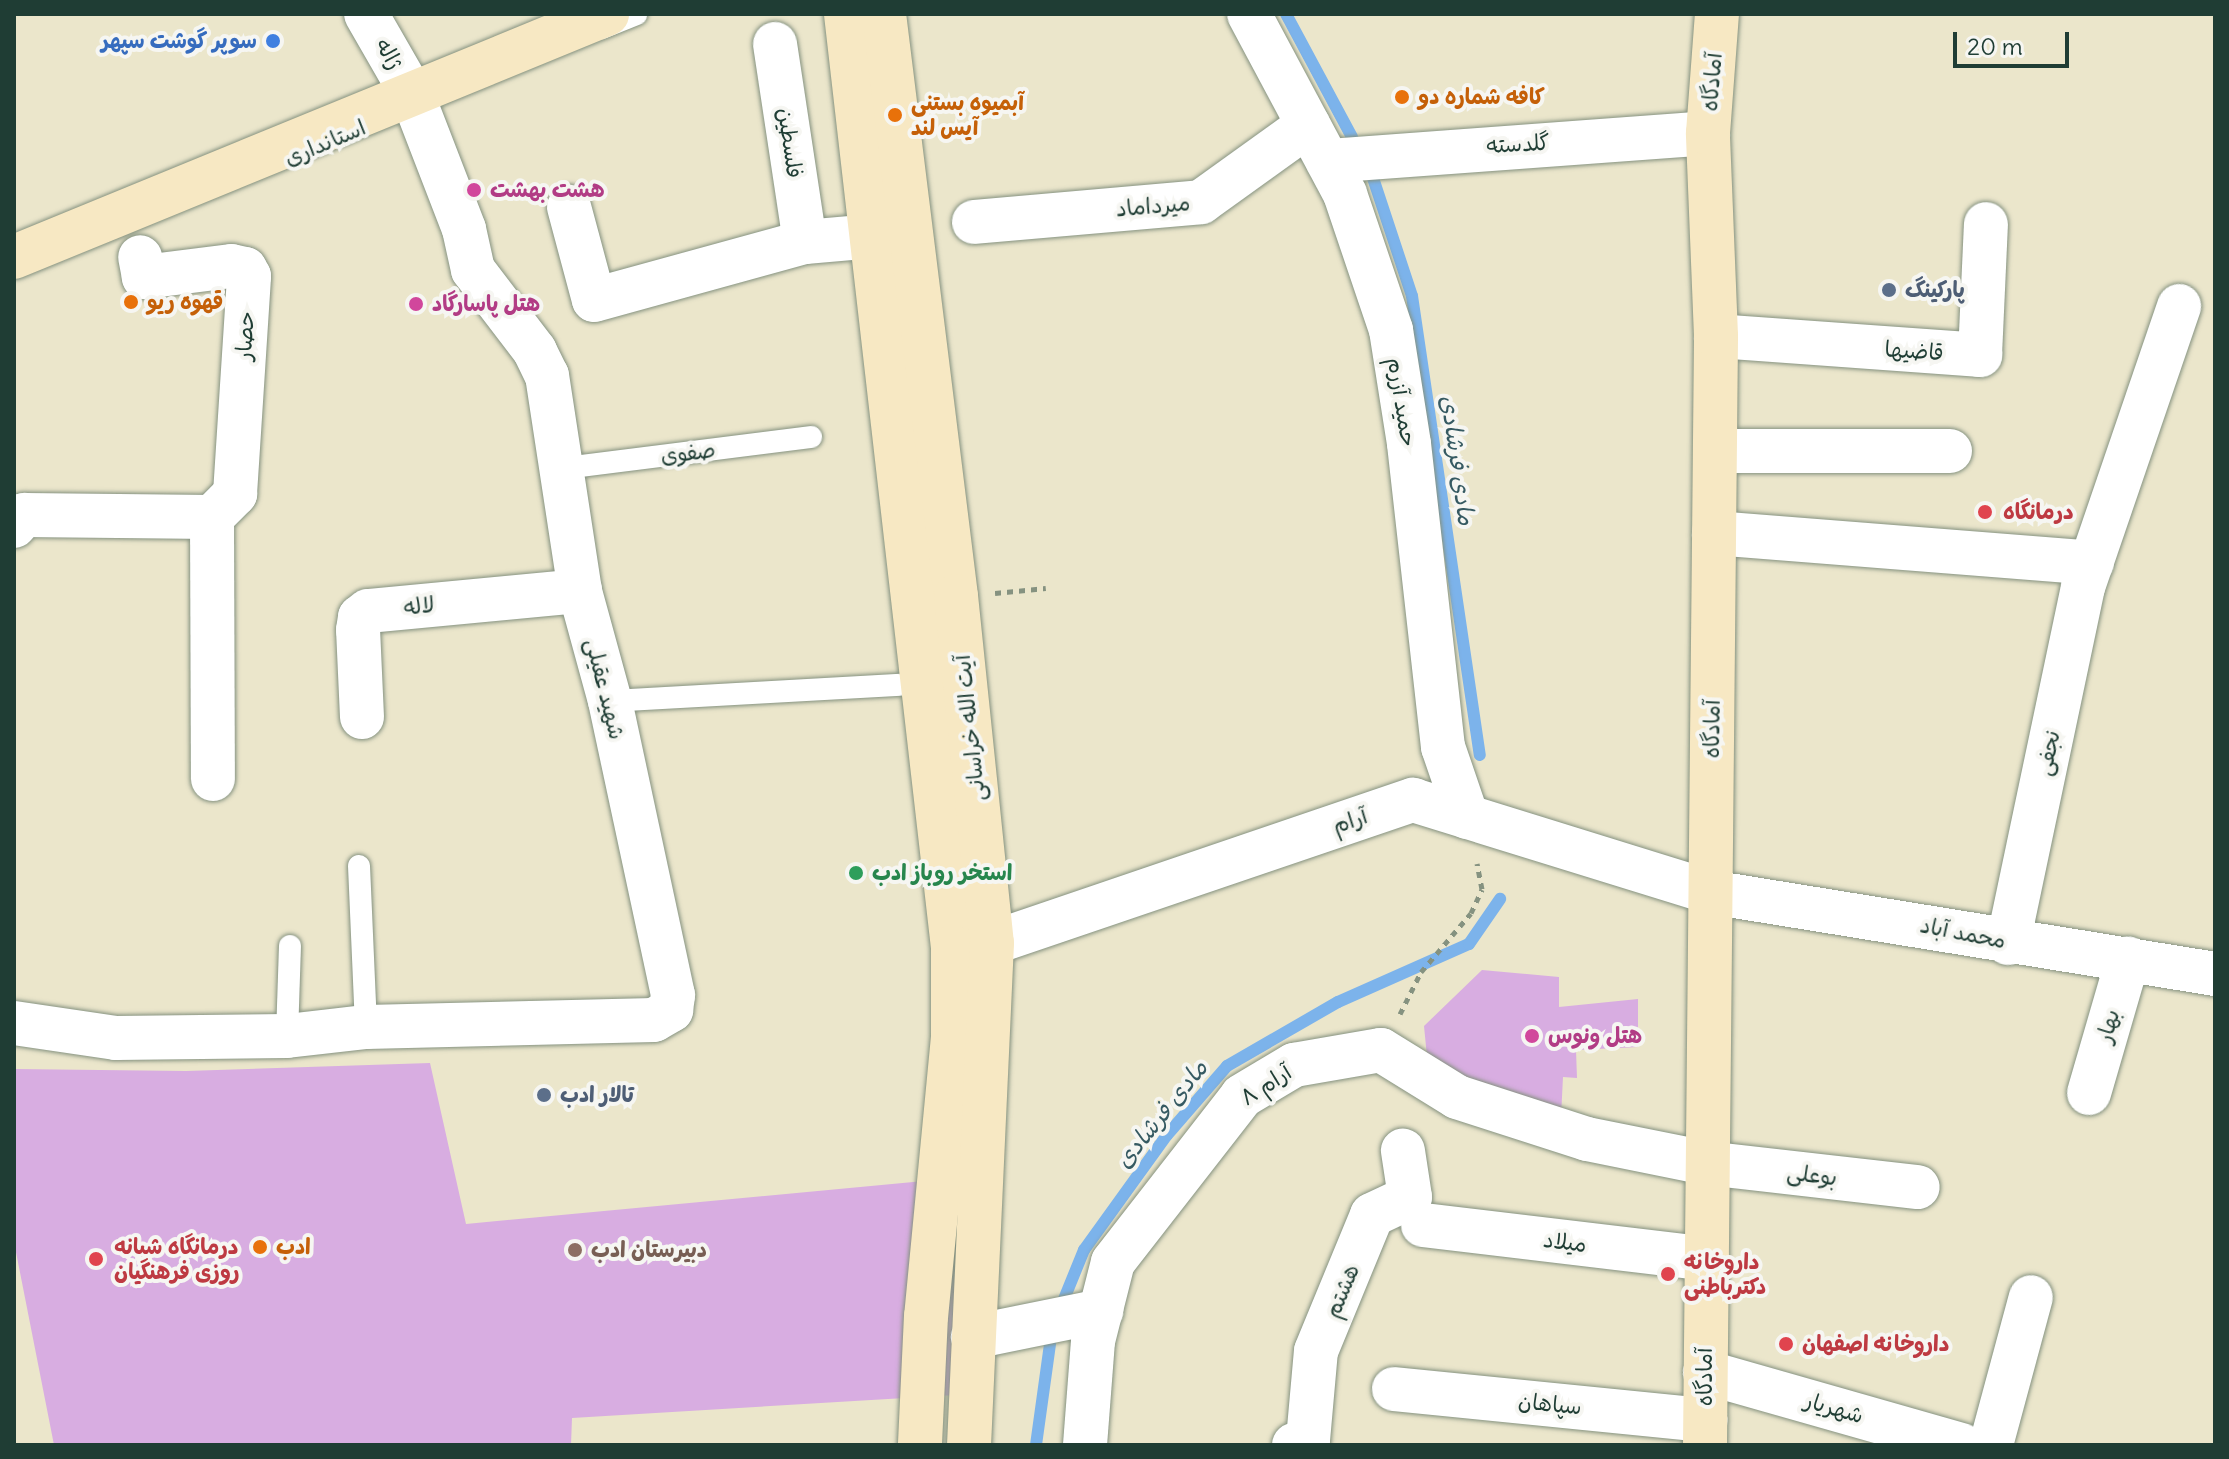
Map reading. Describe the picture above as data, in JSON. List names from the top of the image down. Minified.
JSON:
{"streets":{"main road":["آمادگاه","استانداری","آیت الله خراسانی"],"street":["ژاله","فلسطین","گلدسته","میرداماد","حصار","قاضیها","حمید آزرم","لاله","شهید عقیلی","نجفی","آرام","محمد آباد","بهار","۸ آرام","بوعلی","میلاد","هشتم","سپاهان","شهریار"],"lane":["صفوی"]},"crossings":[["ژاله","استانداری"],["ژاله","شهید عقیلی"],["آمادگاه","گلدسته"],["آمادگاه","قاضیها"],["آمادگاه","آرام"],["آمادگاه","محمد آباد"],["آمادگاه","۸ آرام"],["آمادگاه","بوعلی"],["آمادگاه","میلاد"],["آمادگاه","سپاهان"],["آمادگاه","شهریار"],["استانداری","شهید عقیلی"],["گلدسته","میرداماد"],["گلدسته","حمید آزرم"],["میرداماد","حمید آزرم"],["حمید آزرم","آرام"],["صفوی","شهید عقیلی"],["لاله","شهید عقیلی"],["آیت الله خراسانی","آرام"],["نجفی","محمد آباد"],["آرام","محمد آباد"],["محمد آباد","بهار"],["۸ آرام","بوعلی"]],"water":["مادی فرشادی"],"places":["سوپر گوشت سپهر","کافه شماره دو","آبمیوه بستنی آیس لند","هشت بهشت","پارکینگ","قهوه ریو","هتل پاسارگاد","درمانگاه","استخر روباز ادب","هتل ونوس","تالار ادب","ادب","دبیرستان ادب","درمانگاه شبانه روزی فرهنگیان","داروخانه دکترباطنی","داروخانه اصفهان"],"scale_bar":"20 m"}
